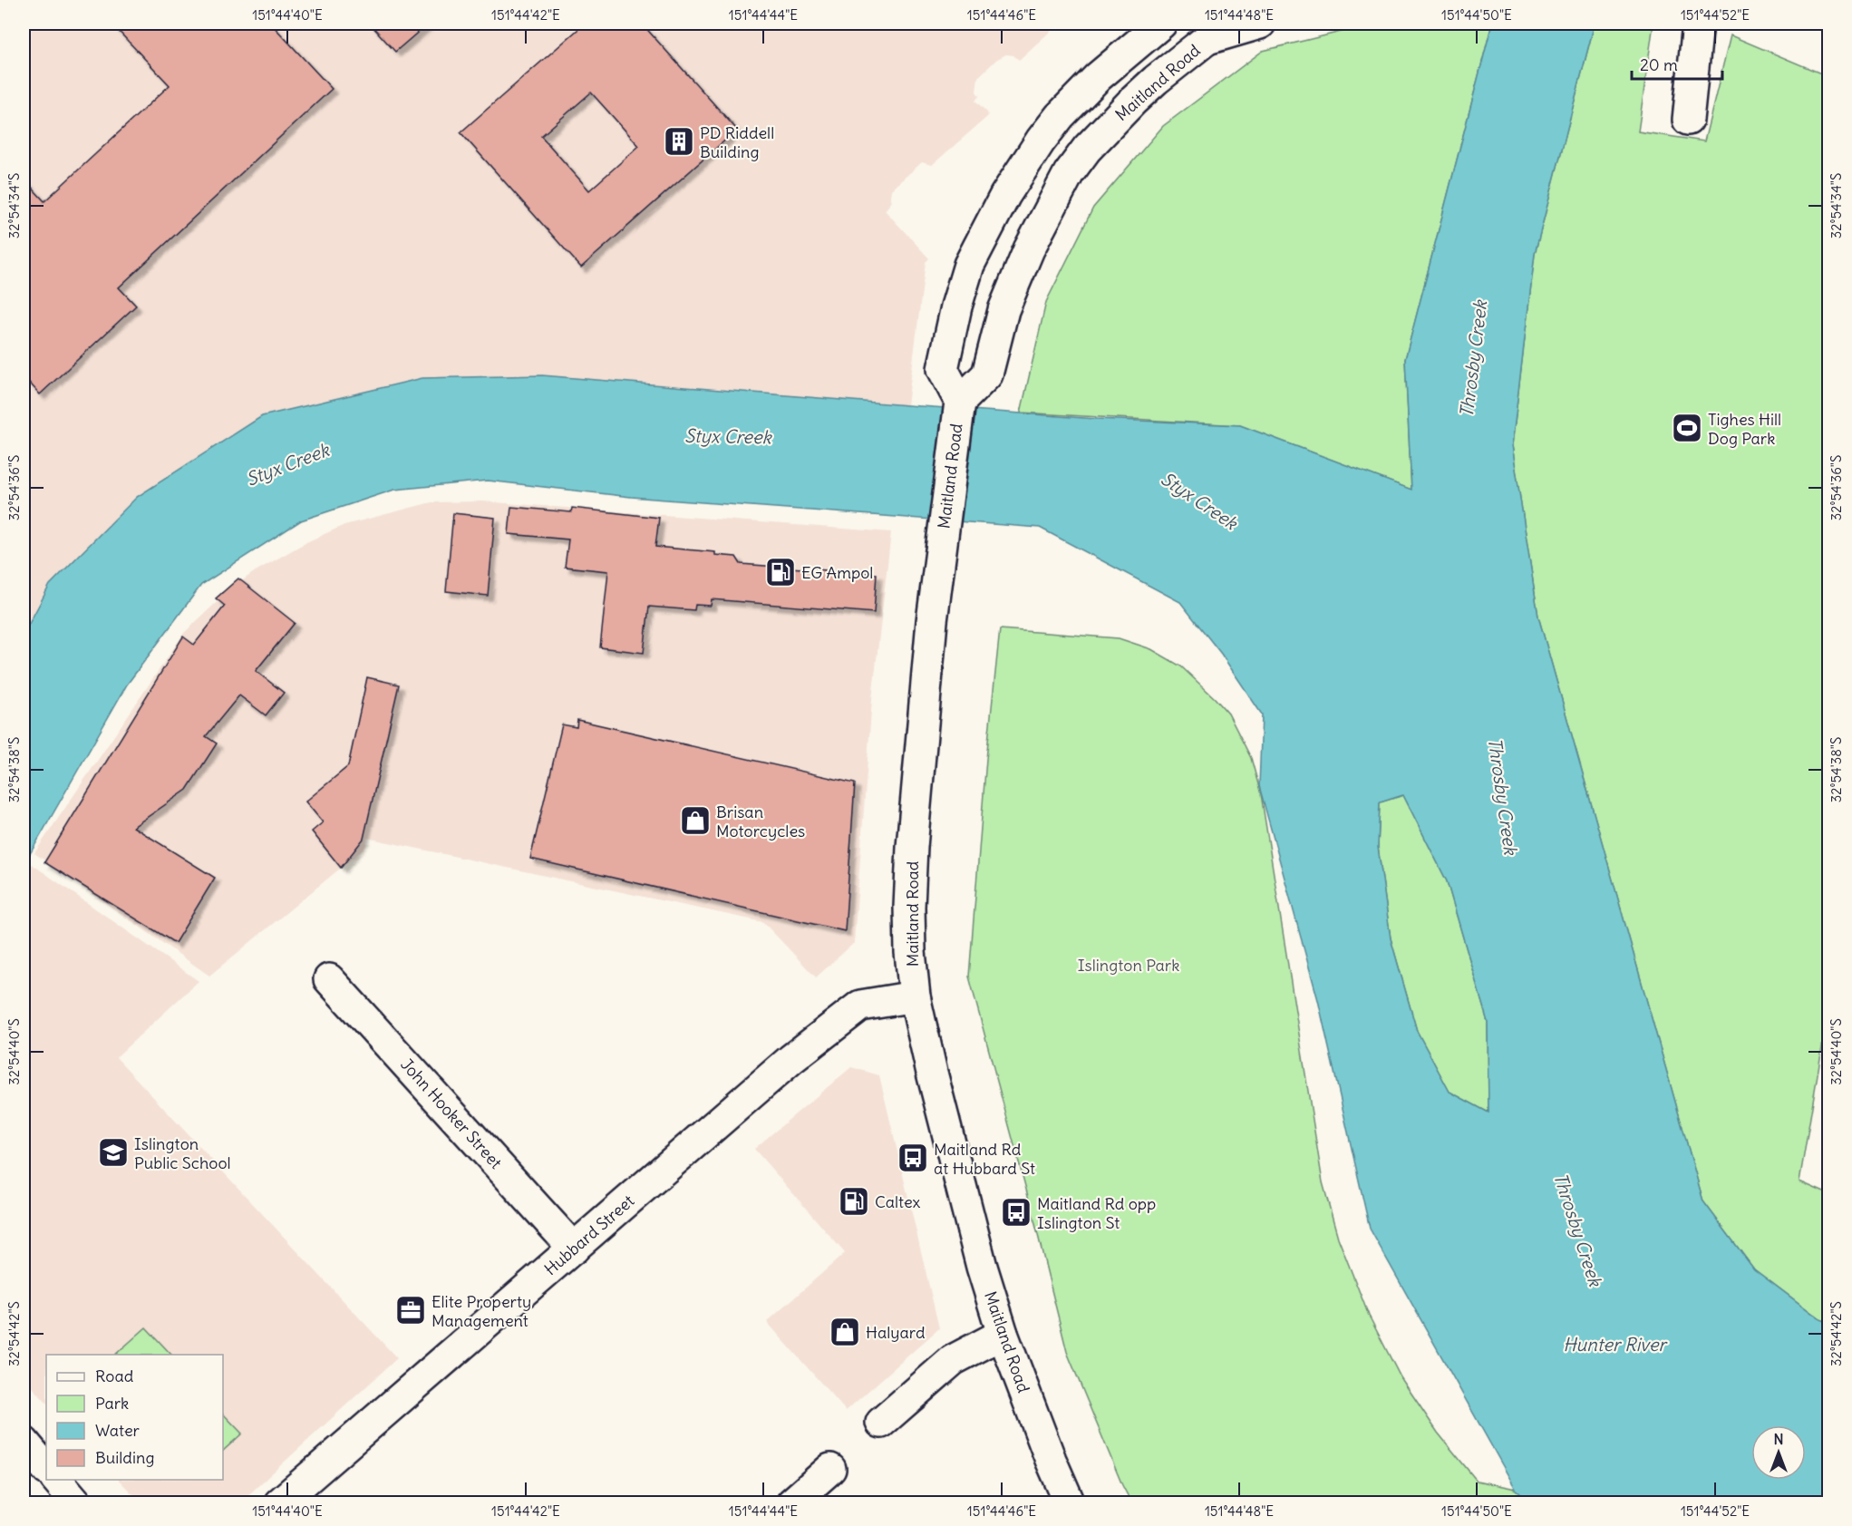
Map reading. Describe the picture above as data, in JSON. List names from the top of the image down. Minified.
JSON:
{"streets":{"main road":["Maitland Road","John Hooker Street","Hubbard Street"]},"crossings":[["Maitland Road","Hubbard Street"],["John Hooker Street","Hubbard Street"]],"water":["Throsby Creek","Styx Creek","Hunter River"],"parks":["Islington Park"],"places":{"building":["PD Riddell Building"],"sports":["Tighes Hill Dog Park"],"fuel station":["EG Ampol","Caltex"],"shop":["Brisan Motorcycles","Halyard"],"school or university":["Islington Public School"],"bus stop":["Maitland Rd at Hubbard St","Maitland Rd opp Islington St"],"office":["Elite Property Management"]},"legend":["Road","Park","Water","Building"],"scale_bar":"20 m","north":"top","coordinates":["151°44'40\"E","151°44'42\"E","151°44'44\"E","151°44'46\"E","151°44'48\"E","151°44'50\"E","151°44'52\"E","32°54'34\"S","32°54'36\"S","32°54'38\"S","32°54'40\"S","32°54'42\"S"]}
